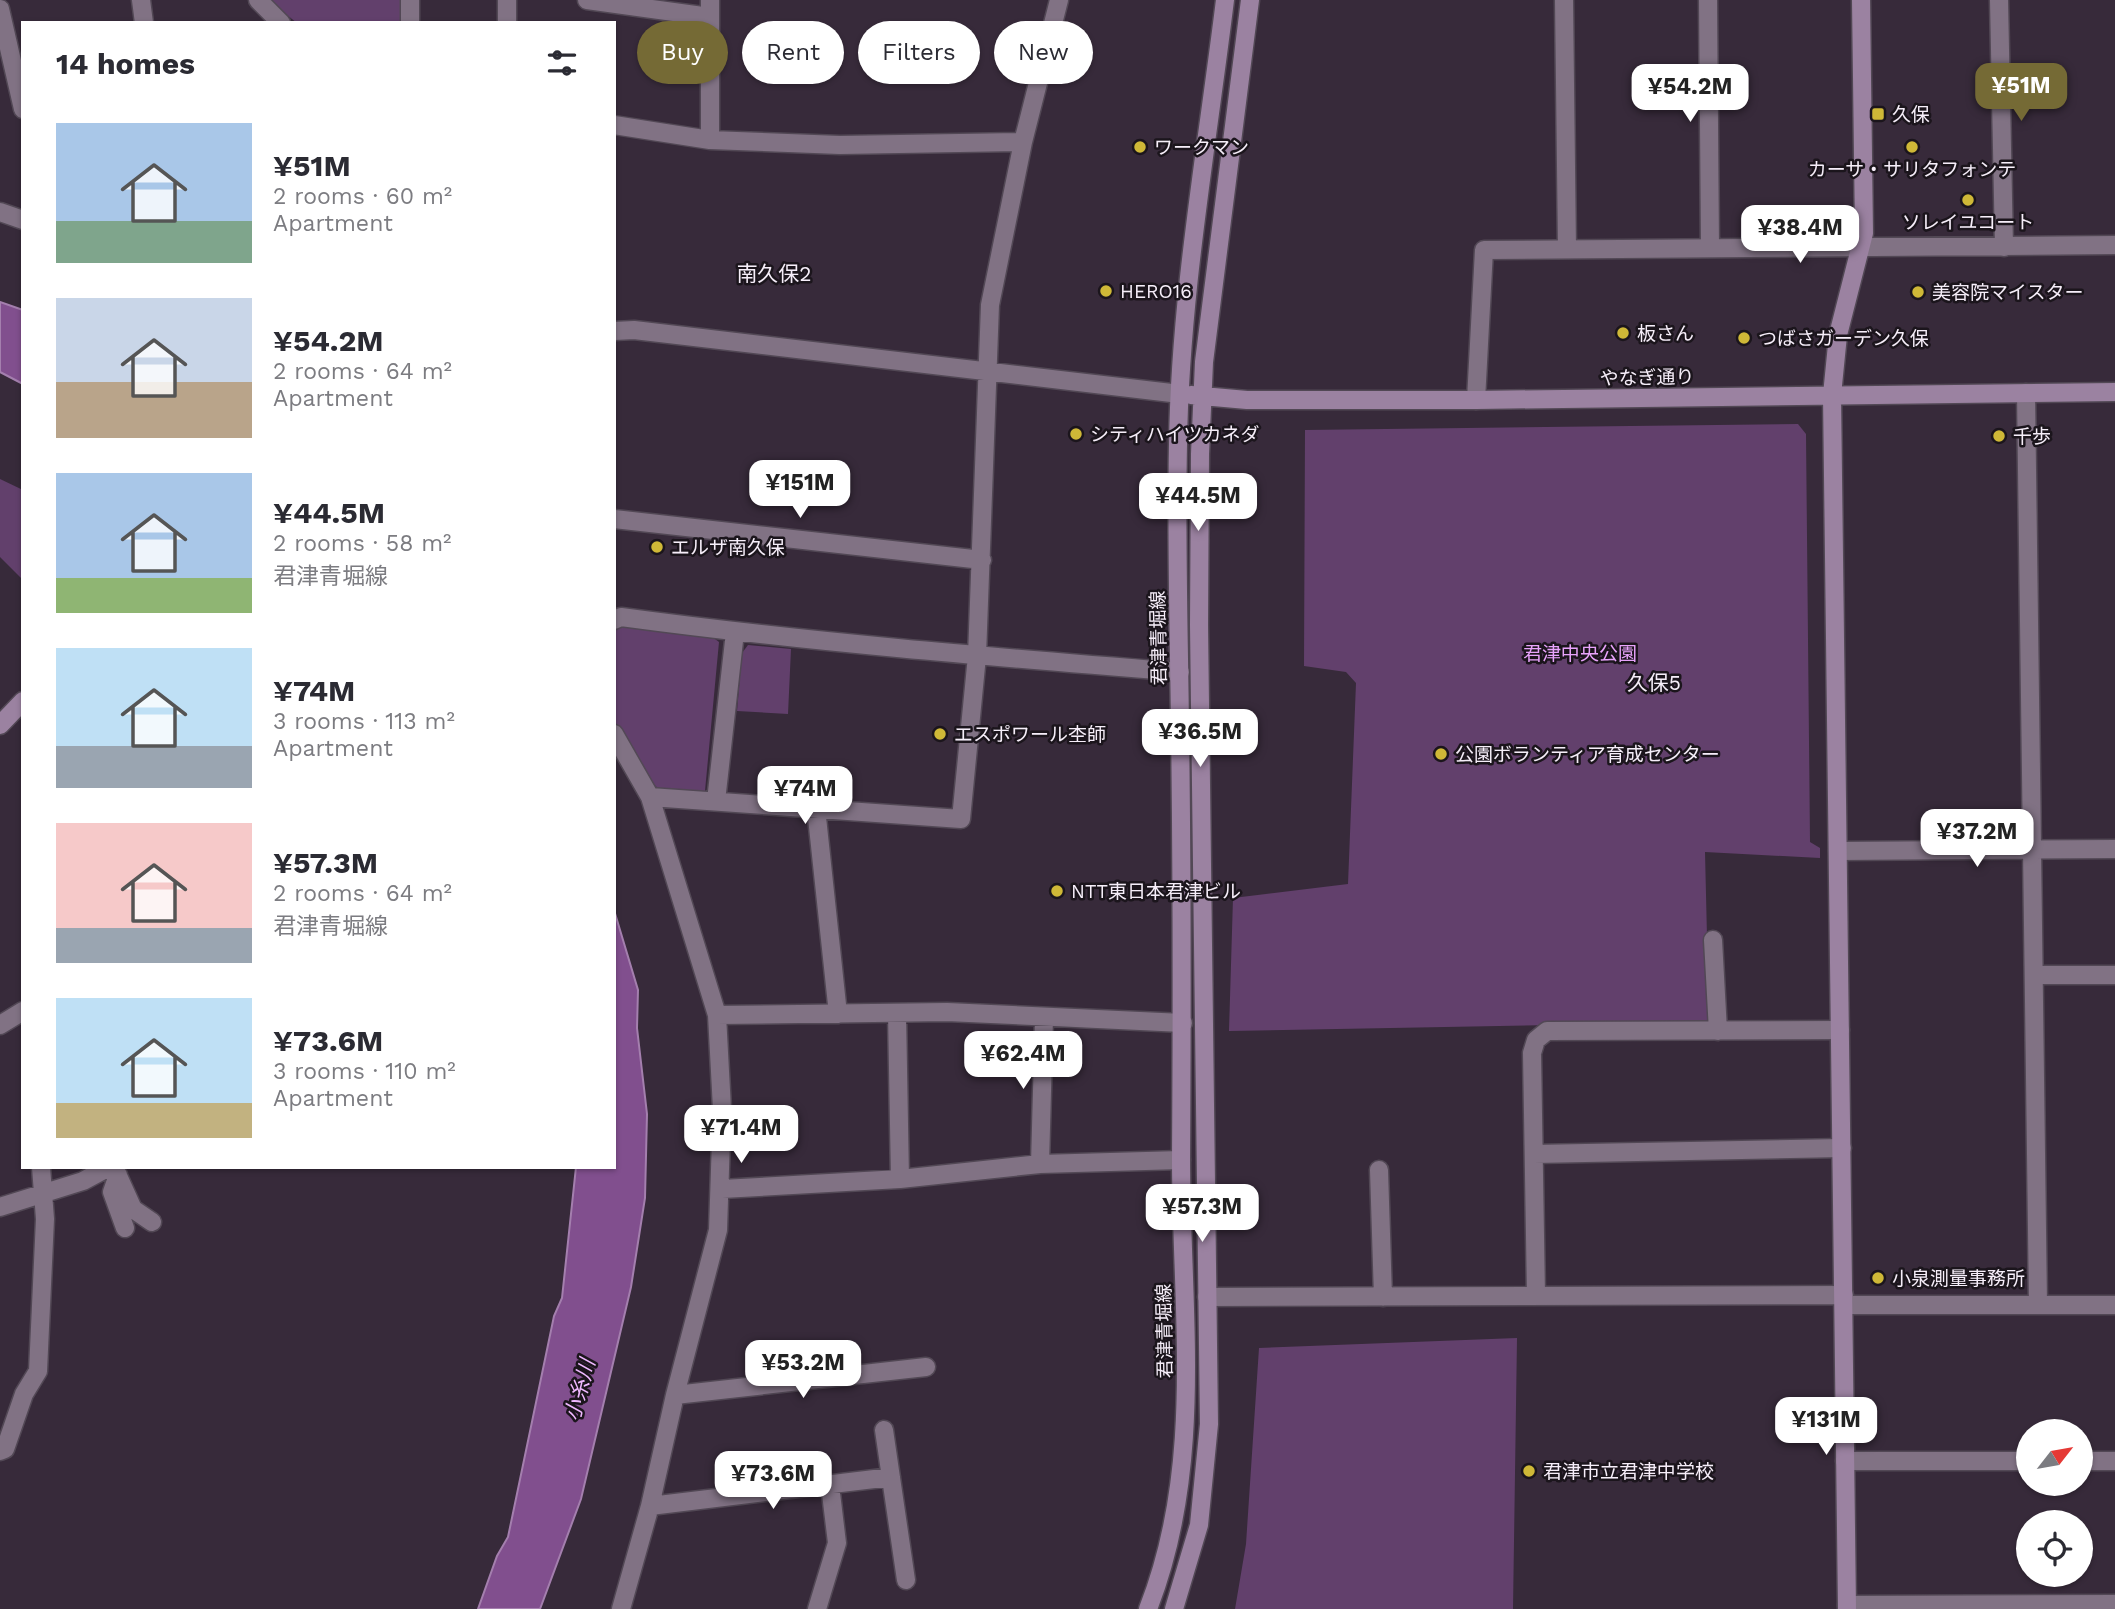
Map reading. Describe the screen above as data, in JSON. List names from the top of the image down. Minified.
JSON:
{"streets":{"main road":["やなぎ通り","君津青堀線"]},"crossings":[["やなぎ通り","君津青堀線"]],"districts":["南久保2","久保5"],"water":["小糸川"],"parks":["君津中央公園"],"places":{"transit":["久保"],"other":["ワークマン","カーサ・サリタフォンテ","ソレイユコート","HERO16","美容院マイスター","板さん","つばさガーデン久保","シティハイツカネダ","千歩","エルザ南久保","エスポワール杢師","公園ボランティア育成センター","NTT東日本君津ビル","小泉測量事務所","君津市立君津中学校"]},"north":"top right","page":{"chip":["Buy","Rent","Filters","New"],"heading":"14 homes","price":["¥51M","¥54.2M","¥38.4M","¥151M","¥44.5M","¥36.5M","¥74M","¥37.2M","¥62.4M","¥71.4M","¥57.3M","¥53.2M","¥131M","¥73.6M"],"list":[{"name":"¥51M","note":"2 rooms · 60 m² · Apartment"},{"name":"¥54.2M","note":"2 rooms · 64 m² · Apartment"},{"name":"¥44.5M","note":"2 rooms · 58 m² · 君津青堀線"},{"name":"¥74M","note":"3 rooms · 113 m² · Apartment"},{"name":"¥57.3M","note":"2 rooms · 64 m² · 君津青堀線"},{"name":"¥73.6M","note":"3 rooms · 110 m² · Apartment"}]}}
